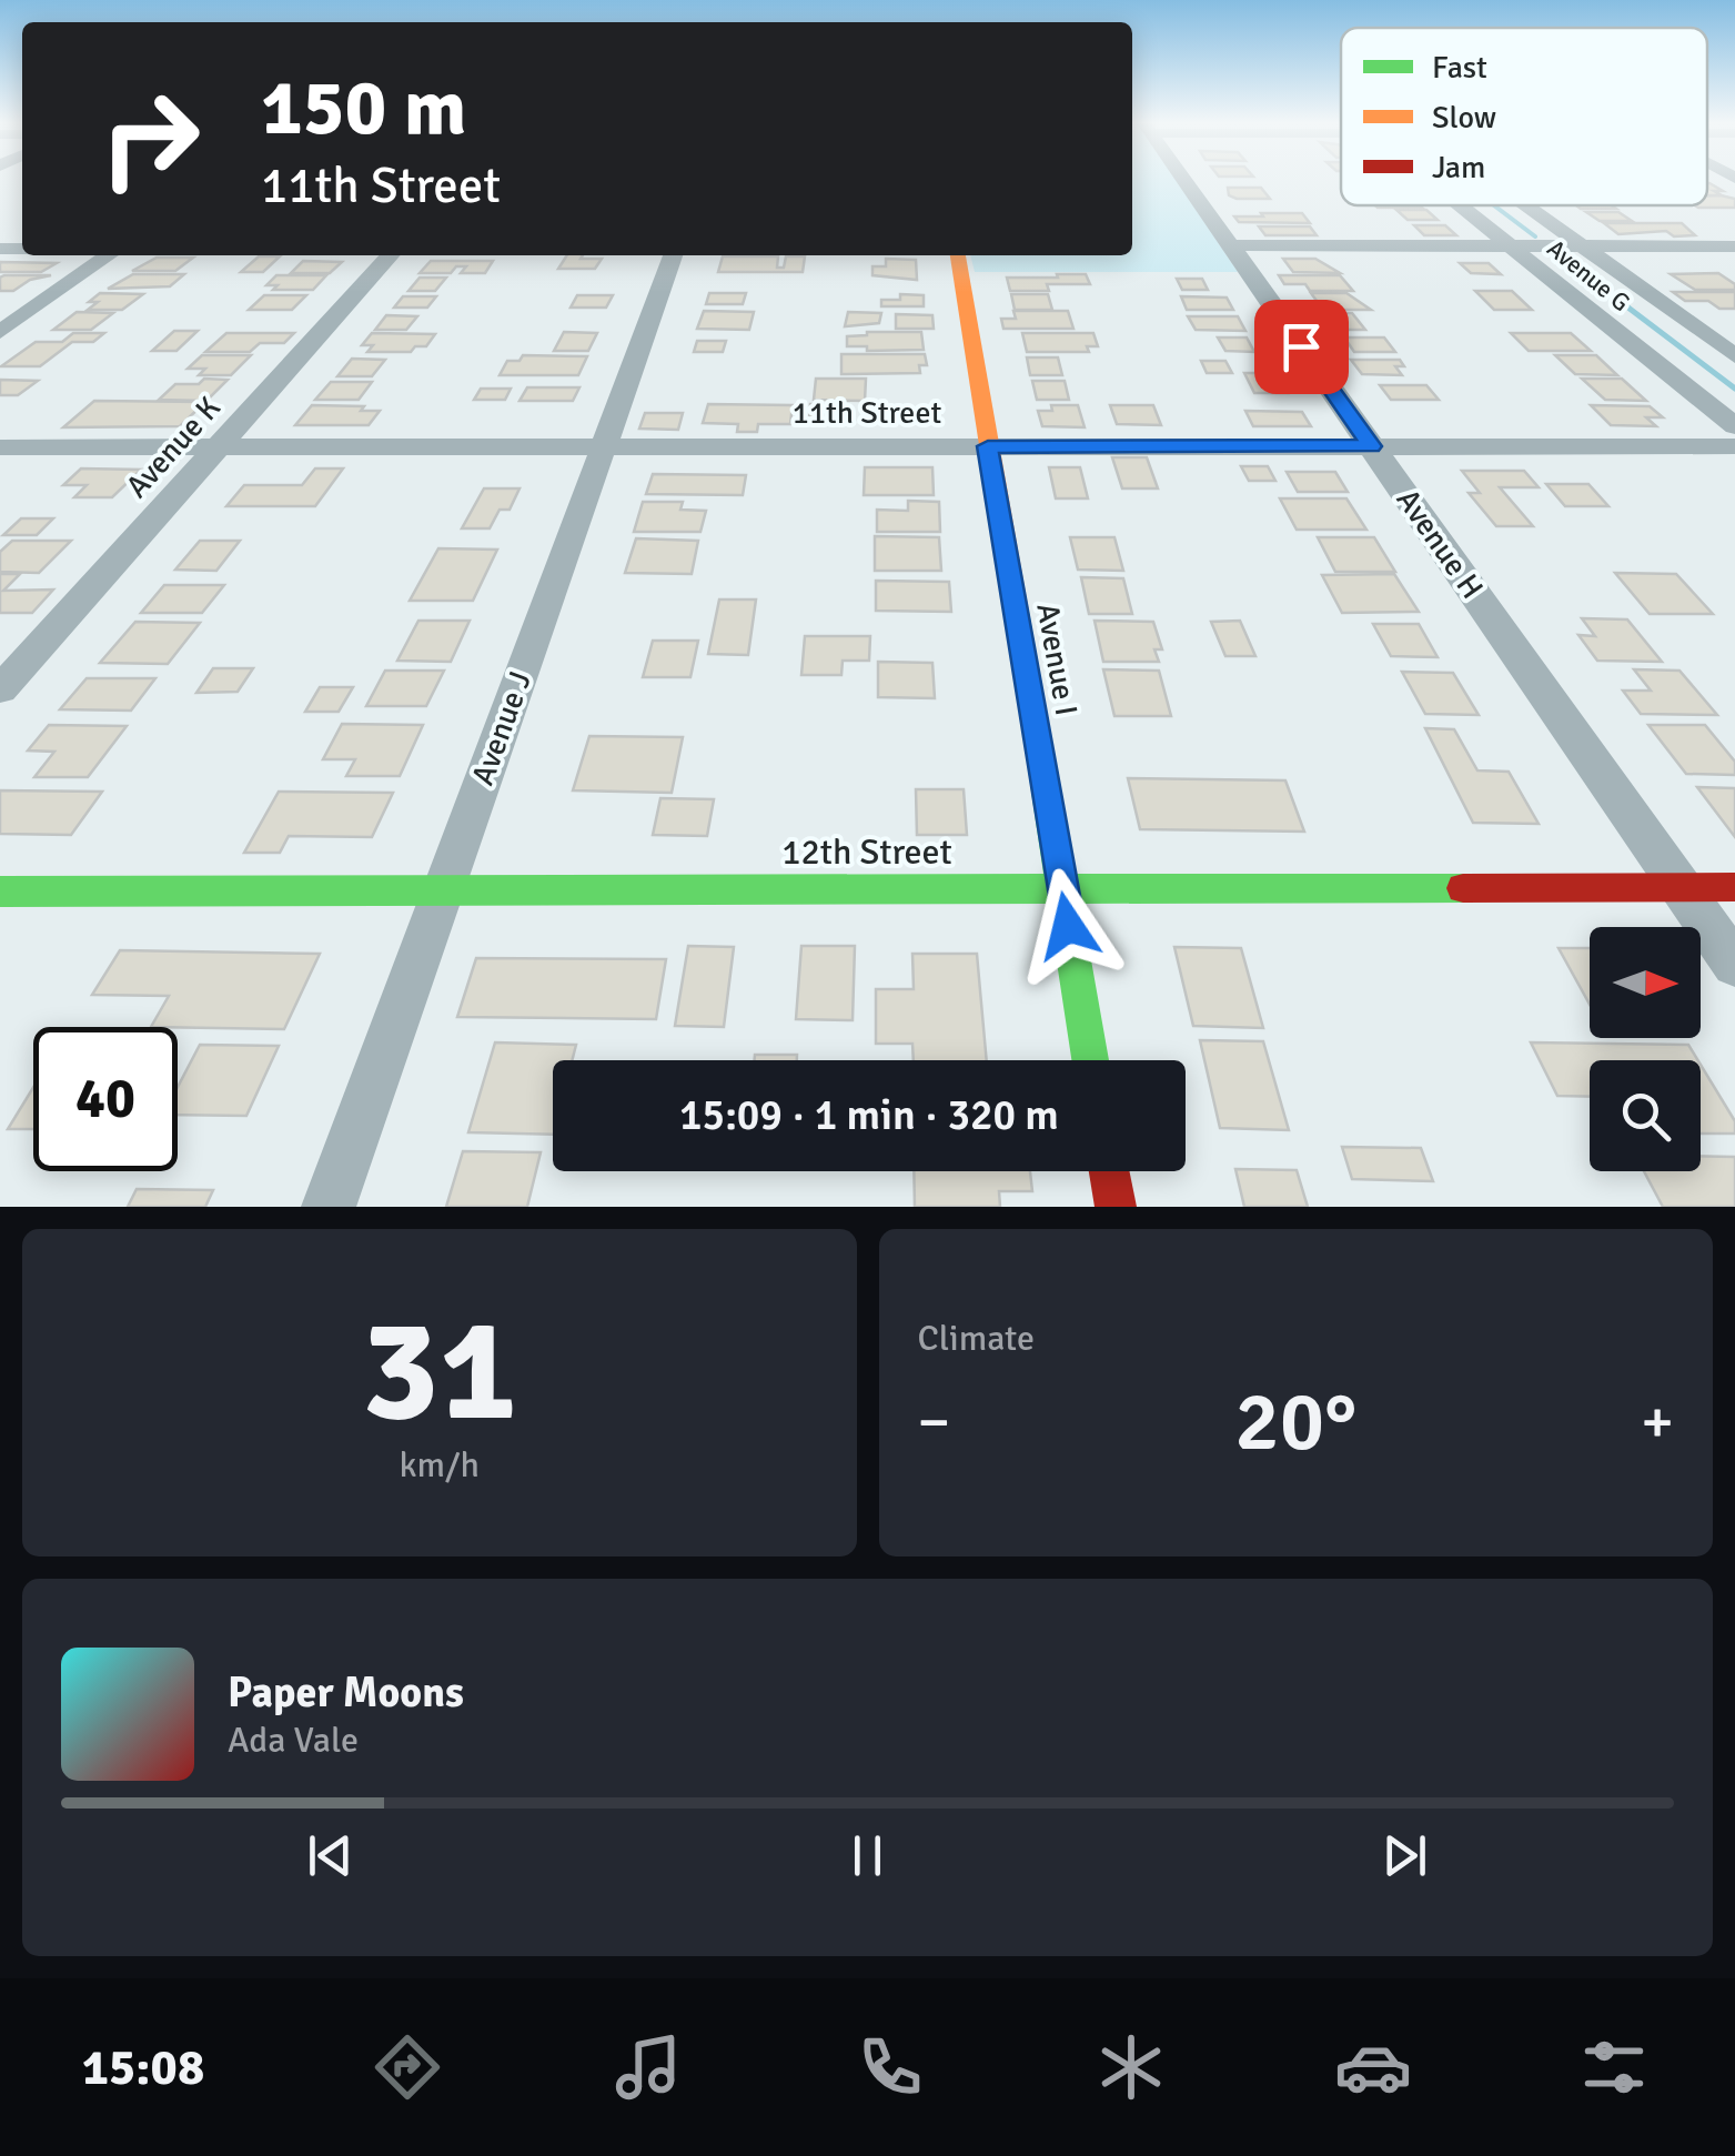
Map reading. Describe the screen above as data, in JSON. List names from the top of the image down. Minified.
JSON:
{"streets":{"street":["Avenue G","11th Street","Avenue K","Avenue H","Avenue I","Avenue J","12th Street"]},"crossings":[["11th Street","Avenue K"],["11th Street","Avenue H"],["11th Street","Avenue I"],["11th Street","Avenue J"],["Avenue H","12th Street"],["Avenue I","12th Street"],["Avenue J","12th Street"]],"legend":["Fast","Slow","Jam"],"north":"right","page":{"turn":["150 m","11th Street"],"limit":"40","trip":"15:09 · 1 min · 320 m","tile":[["31","km/h"],"Climate"],"heat":["−","20°","+"],"song":["Paper Moons","Ada Vale"],"tabs":"15:08"}}
